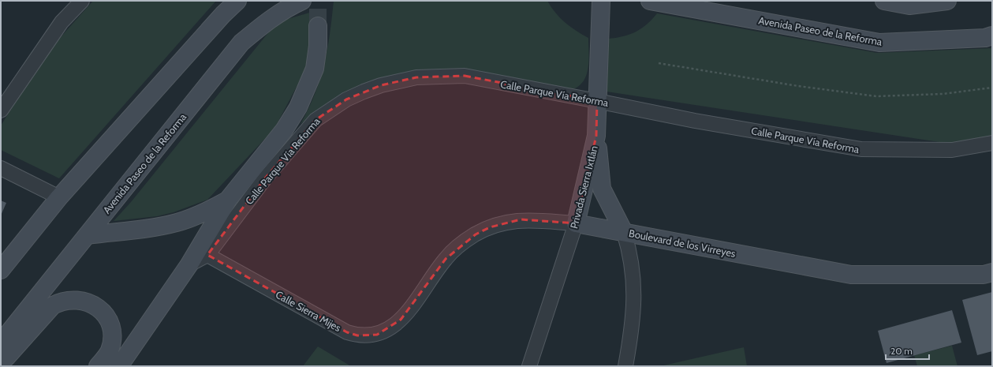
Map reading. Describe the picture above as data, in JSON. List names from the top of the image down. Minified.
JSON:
{"streets":{"main road":["Avenida Paseo de la Reforma","Privada Sierra Ixtlán","Boulevard de los Virreyes"],"street":["Calle Parque Vía Reforma","Calle Sierra Mijes"]},"crossings":[["Calle Parque Vía Reforma","Privada Sierra Ixtlán"],["Calle Parque Vía Reforma","Calle Sierra Mijes"],["Privada Sierra Ixtlán","Boulevard de los Virreyes"],["Boulevard de los Virreyes","Calle Sierra Mijes"]],"scale_bar":"20 m"}
